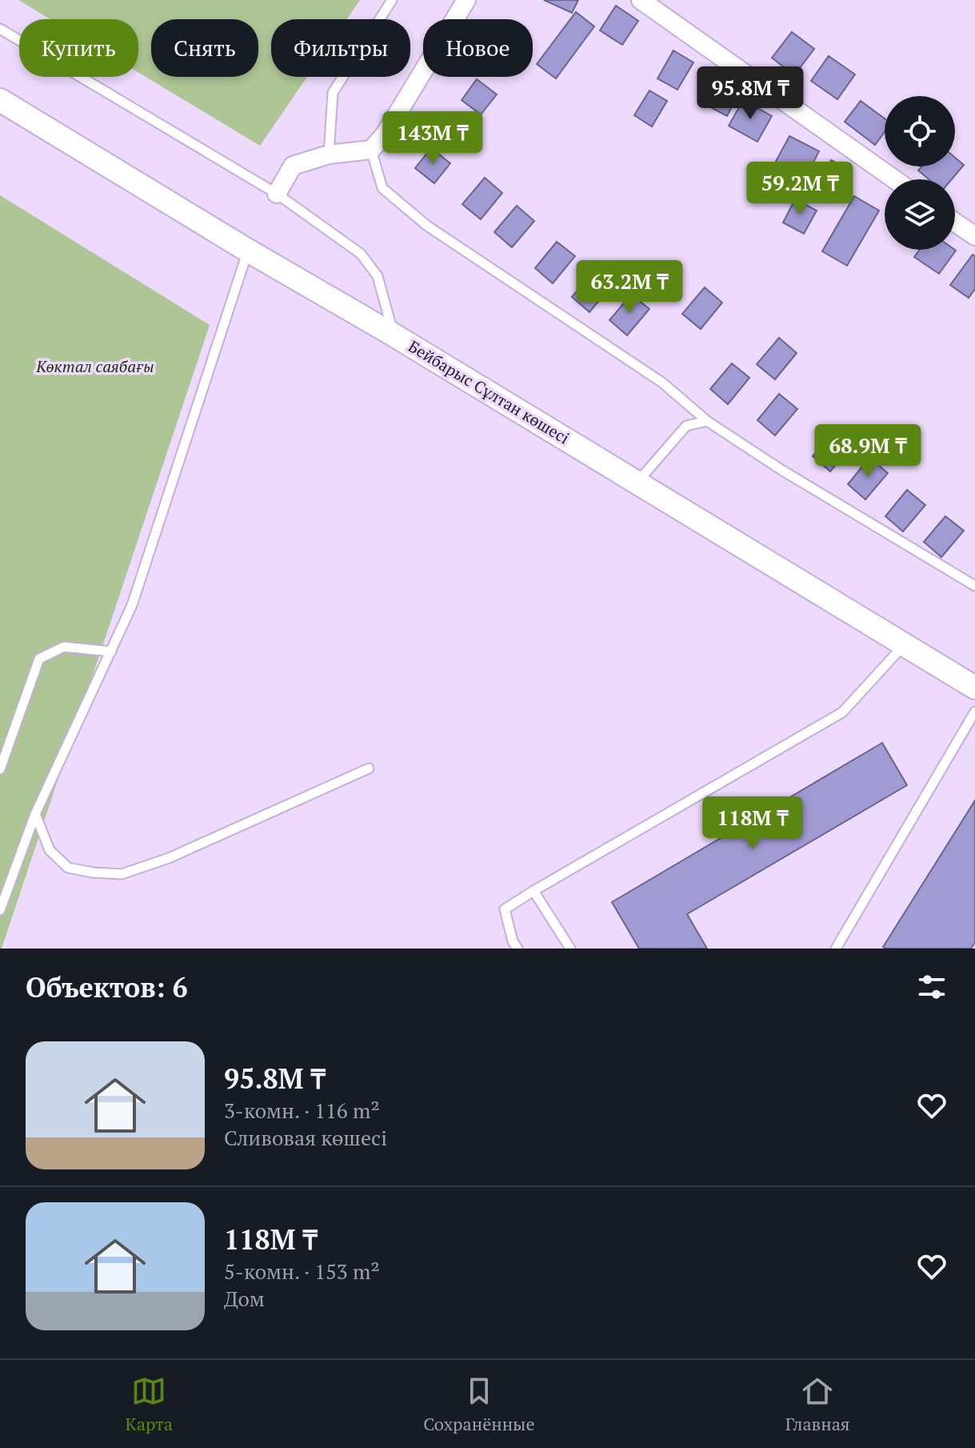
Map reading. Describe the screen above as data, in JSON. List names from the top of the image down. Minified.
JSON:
{"streets":{"street":["Бейбарыс Сұлтан көшесі"]},"parks":["Көктал саябағы"],"page":{"chip":["Купить","Снять","Фильтры","Новое"],"price":["95.8M ₸","143M ₸","59.2M ₸","63.2M ₸","68.9M ₸","118M ₸"],"heading":"Объектов: 6","list":[{"name":"95.8M ₸","note":"3-комн. · 116 m² · Сливовая көшесі"},{"name":"118M ₸","note":"5-комн. · 153 m² · Дом"}],"tabs":["Карта","Сохранённые","Главная"]}}
